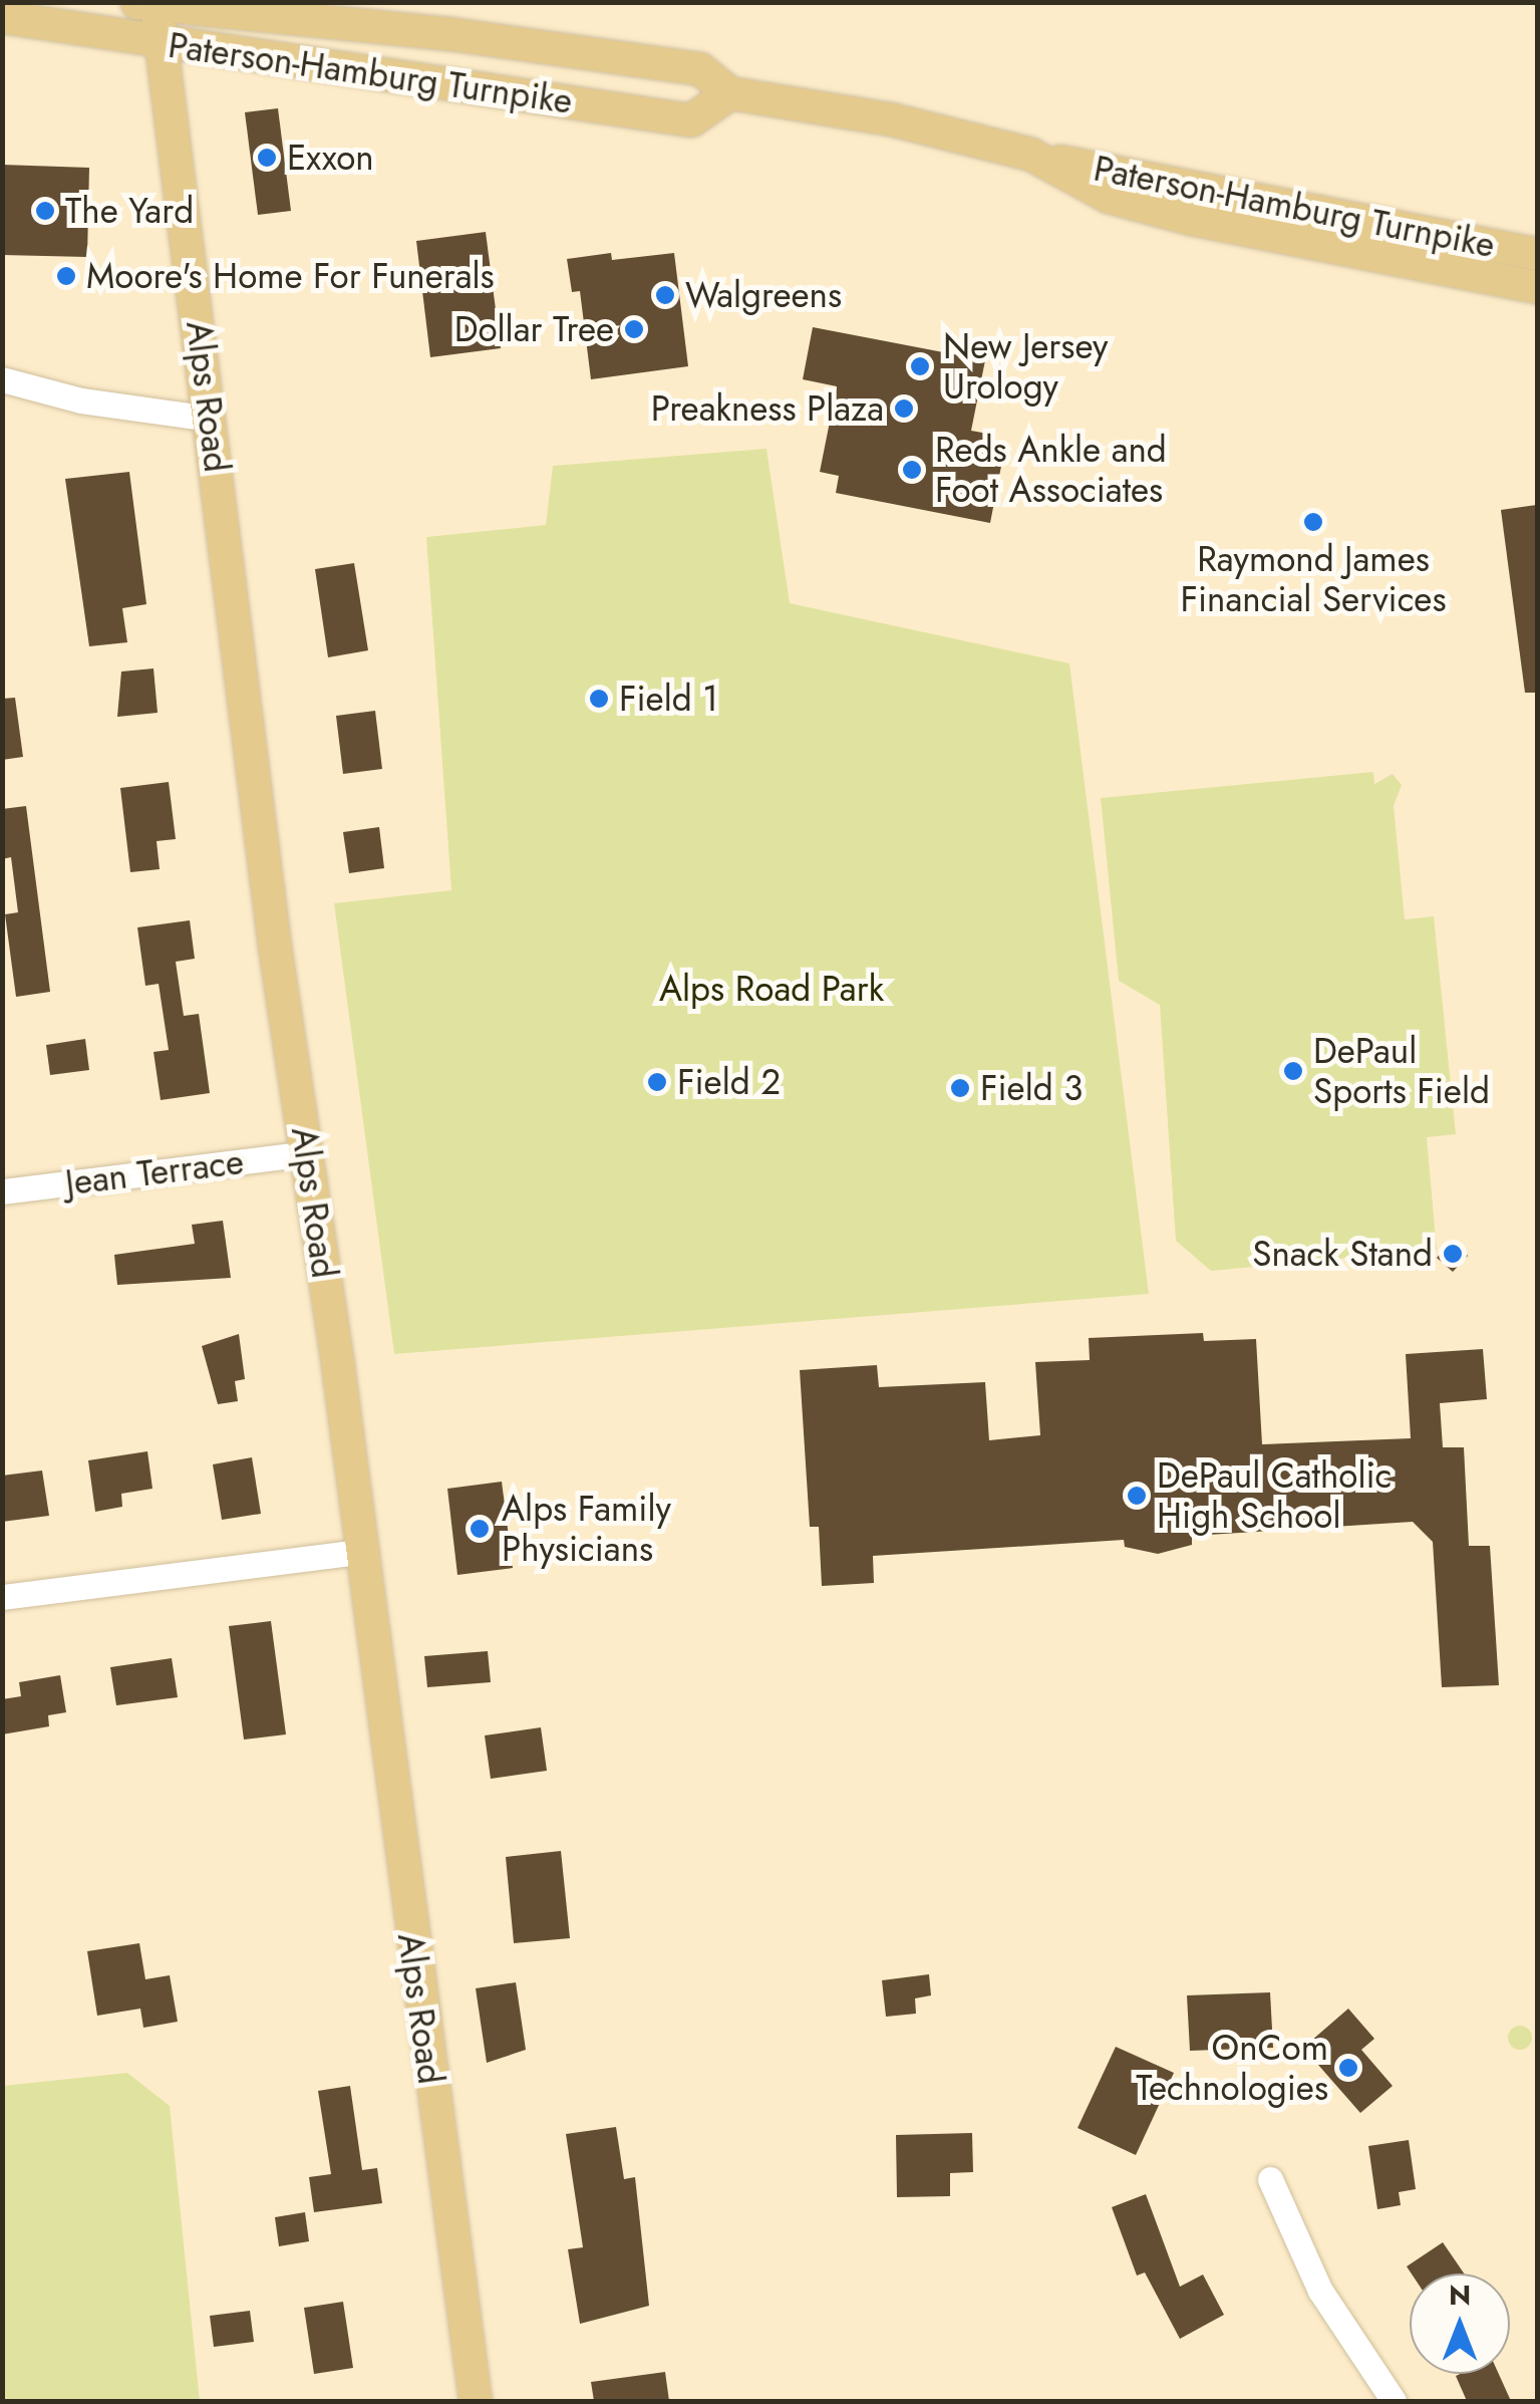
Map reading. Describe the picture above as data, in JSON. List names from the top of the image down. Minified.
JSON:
{"streets":{"main road":["Paterson-Hamburg Turnpike","Alps Road"],"street":["Jean Terrace"]},"crossings":[["Paterson-Hamburg Turnpike","Alps Road"],["Alps Road","Jean Terrace"]],"parks":["Alps Road Park"],"places":["Exxon","The Yard","Moore's Home For Funerals","Walgreens","Dollar Tree","New Jersey Urology","Preakness Plaza","Reds Ankle and Foot Associates","Raymond James Financial Services","Field 1","DePaul Sports Field","Field 2","Field 3","Snack Stand","DePaul Catholic High School","Alps Family Physicians","OnCom Technologies"],"north":"top"}
